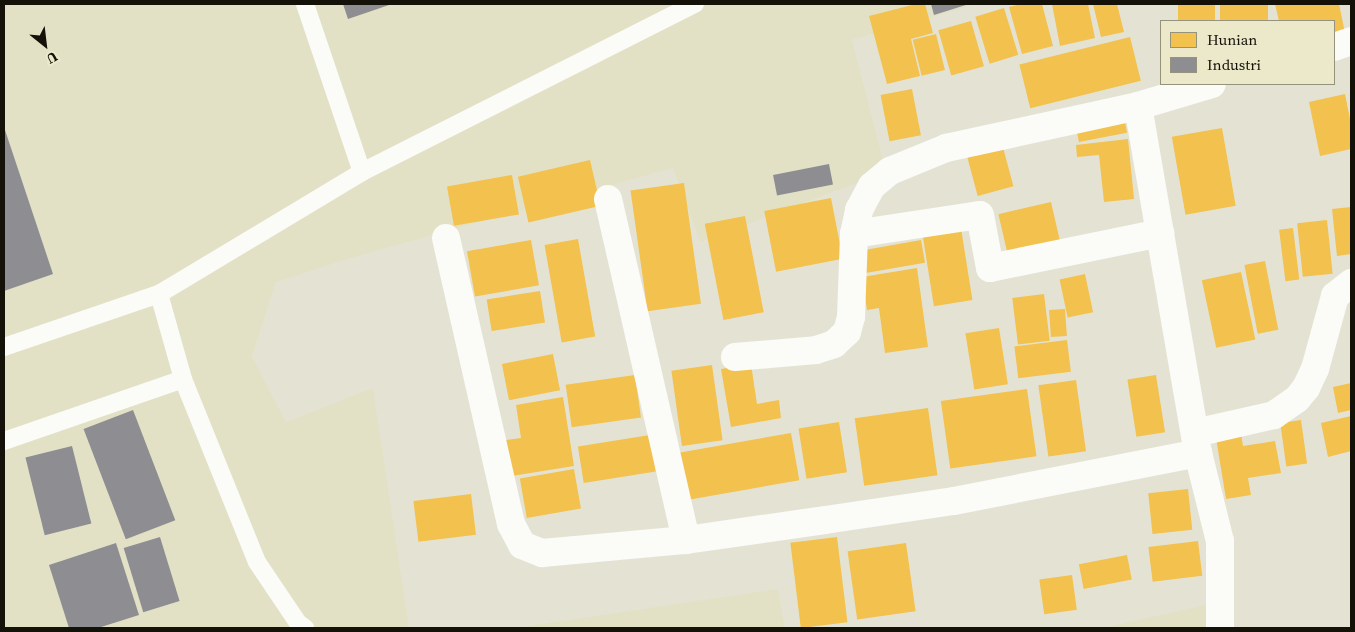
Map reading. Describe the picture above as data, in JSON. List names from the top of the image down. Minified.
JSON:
{"legend":["Hunian","Industri"],"north":"bottom right"}
